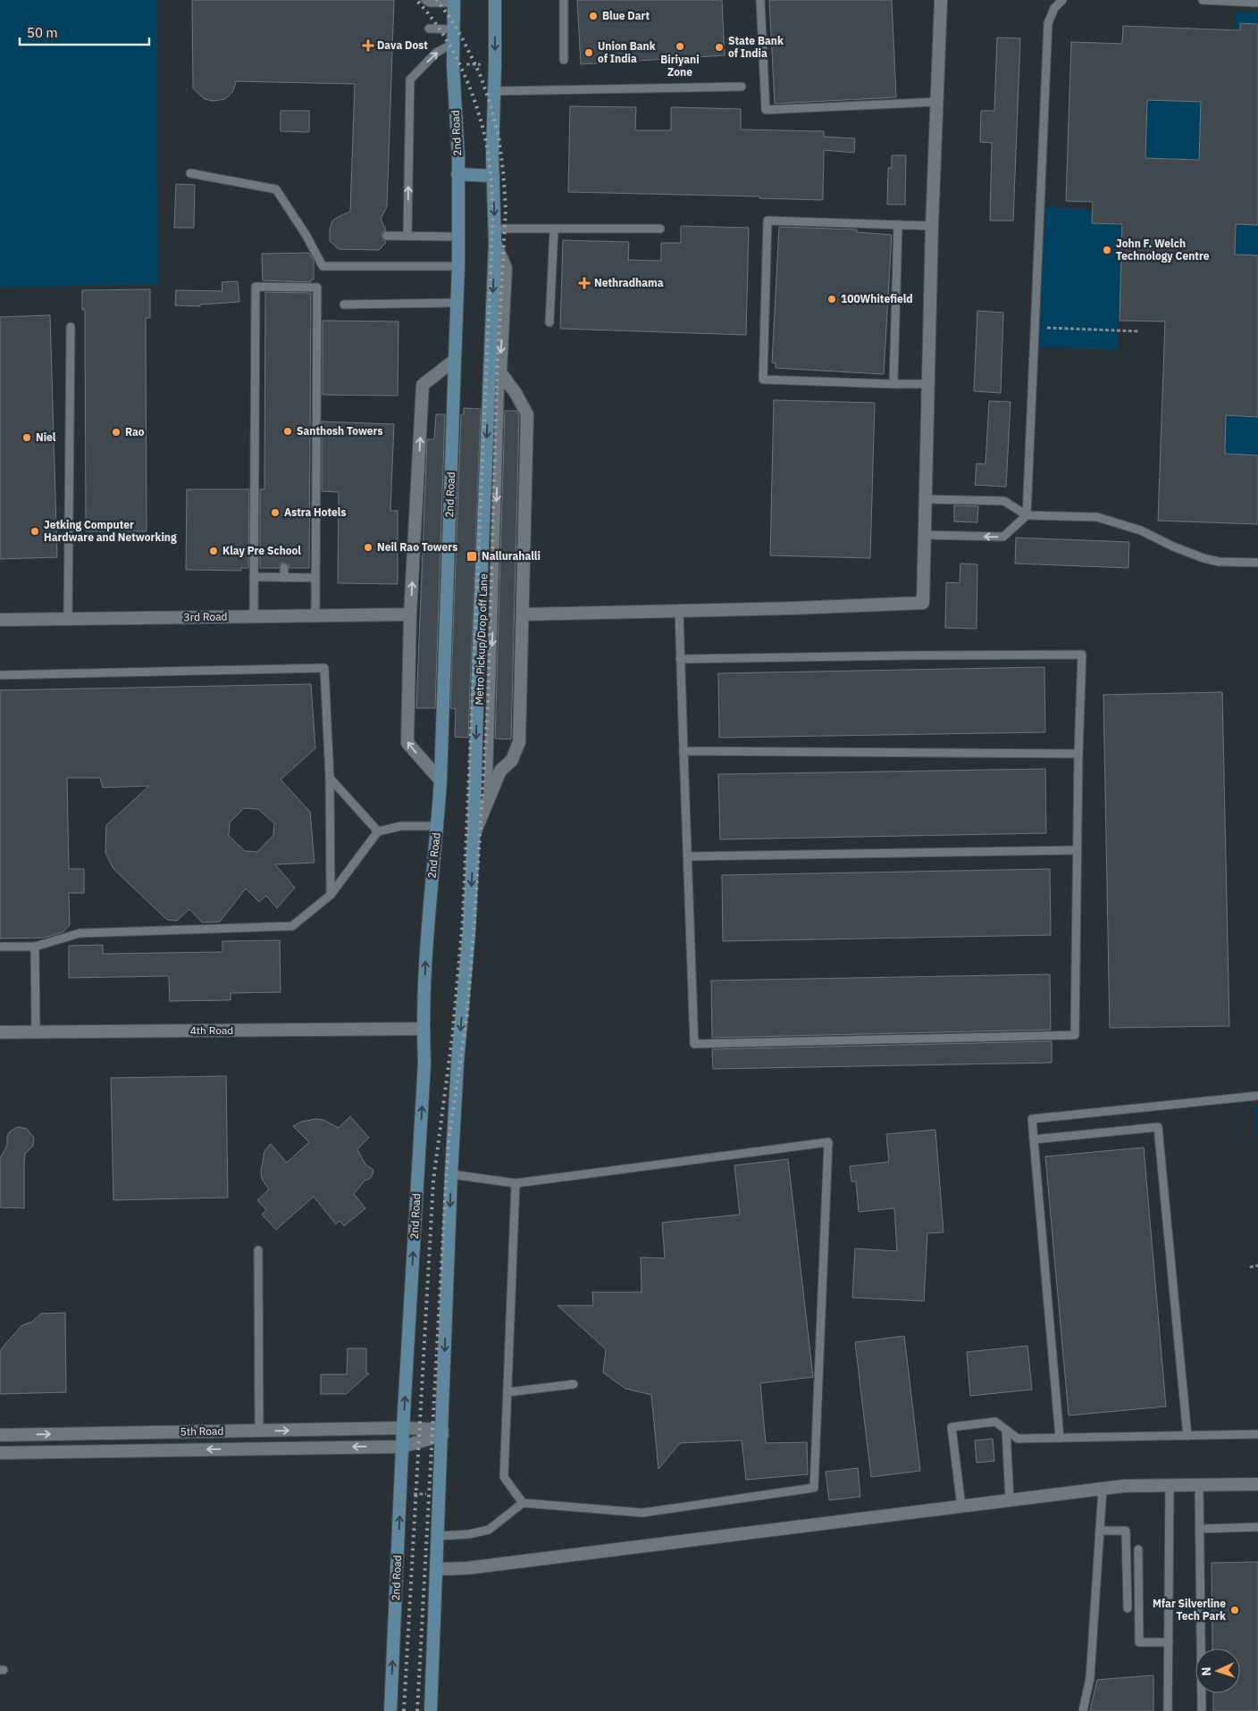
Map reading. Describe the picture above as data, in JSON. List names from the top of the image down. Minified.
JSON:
{"streets":{"main road":["2nd Road"],"street":["3rd Road","4th Road","5th Road"],"lane":["Metro Pickup/Drop off Lane"]},"crossings":[["2nd Road","4th Road"],["2nd Road","5th Road"]],"one_way":["Metro Pickup/Drop off Lane"],"places":{"other":["Blue Dart","Biriyani Zone","State Bank of India","Union Bank of India","John F. Welch Technology Centre","100Whitefield","Santhosh Towers","Rao","Niel","Astra Hotels","Jetking Computer Hardware and Networking","Neil Rao Towers","Klay Pre School","Mfar Silverline Tech Park"],"health":["Dava Dost","Nethradhama"],"transit":["Nallurahalli"]},"scale_bar":"50 m","north":"left"}
